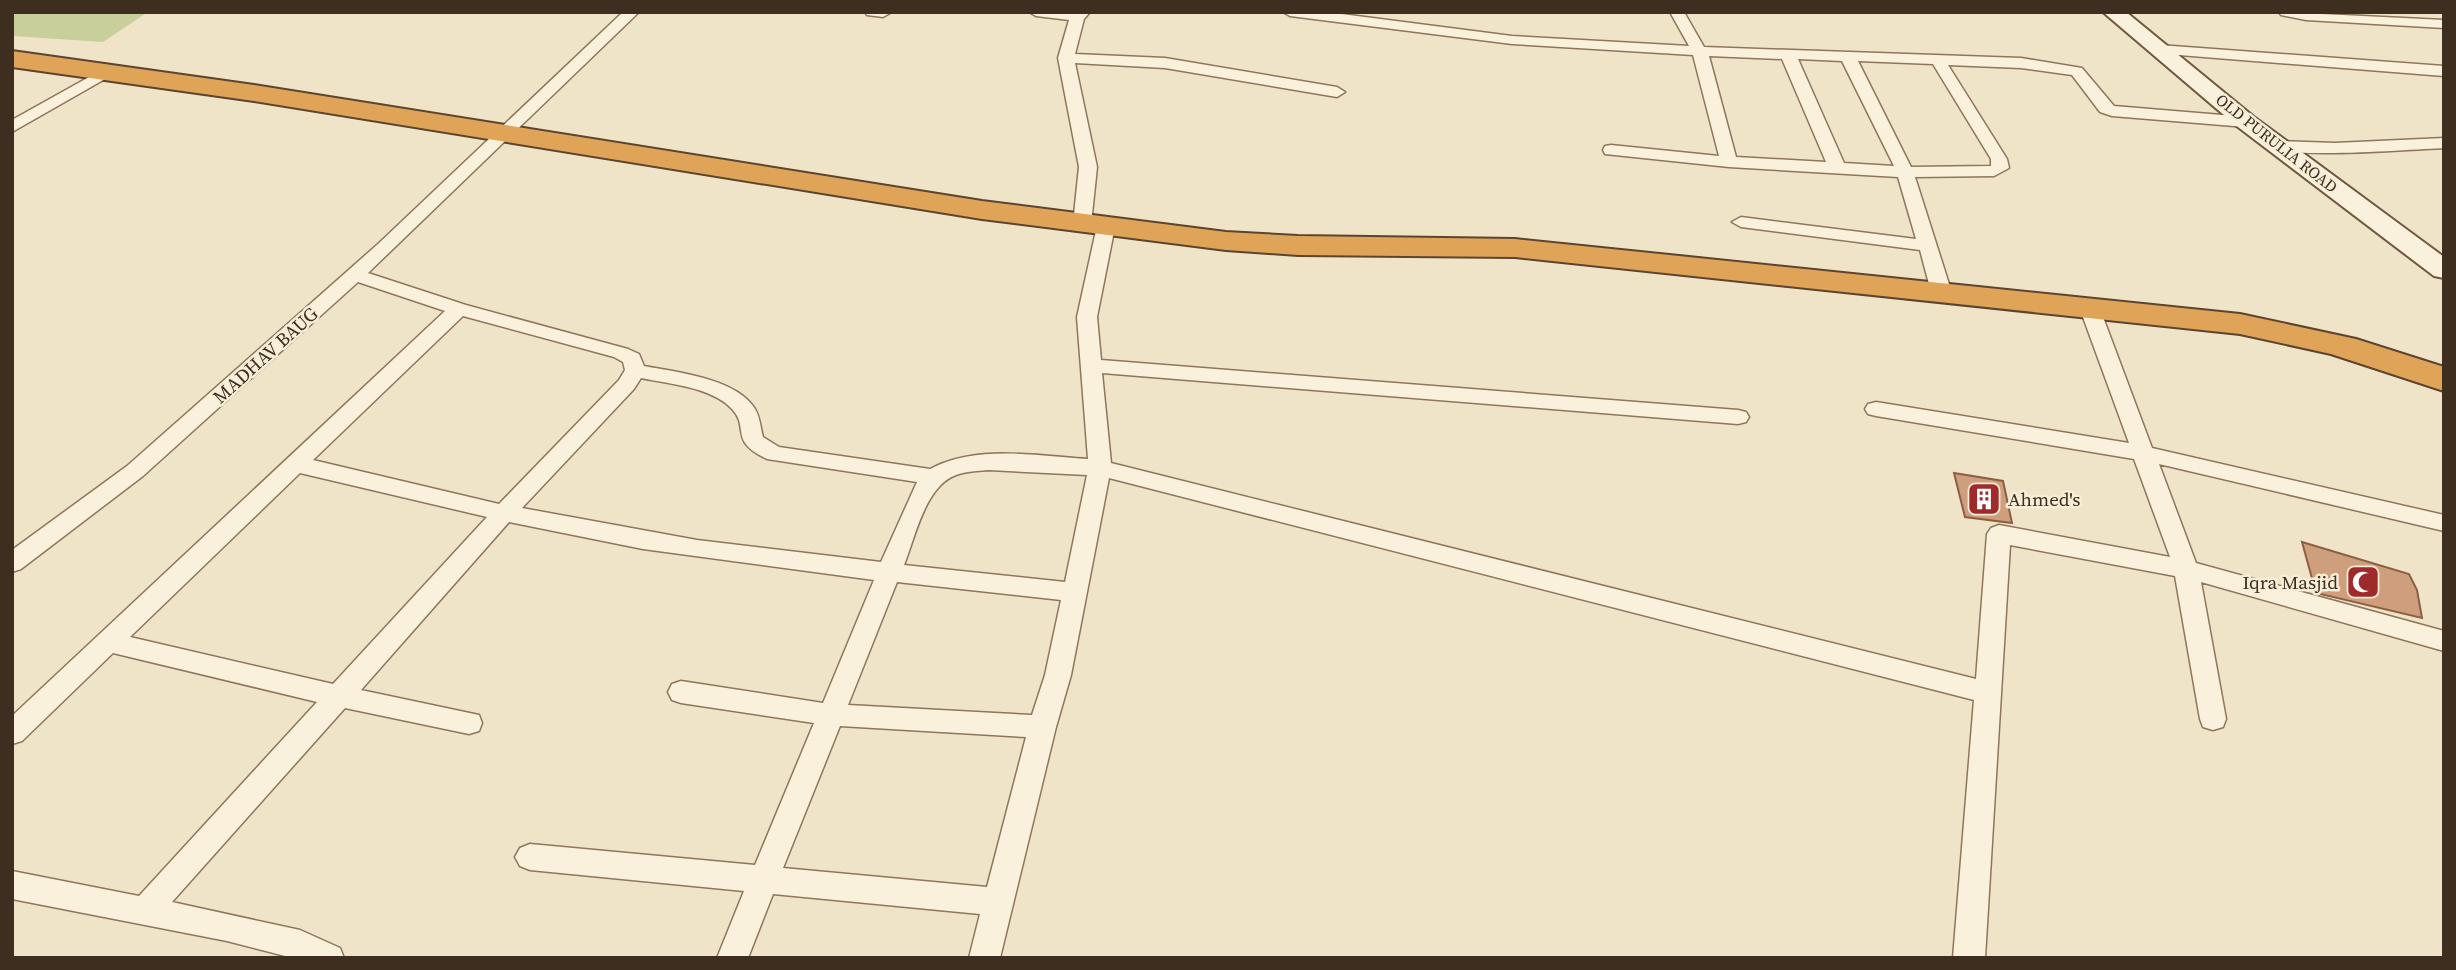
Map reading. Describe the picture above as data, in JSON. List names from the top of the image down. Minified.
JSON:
{"streets":{"main road":["OLD PURULIA ROAD"],"street":["MADHAV BAUG"]},"places":{"building":["Ahmed's"],"mosque":["Iqra Masjid"]}}
